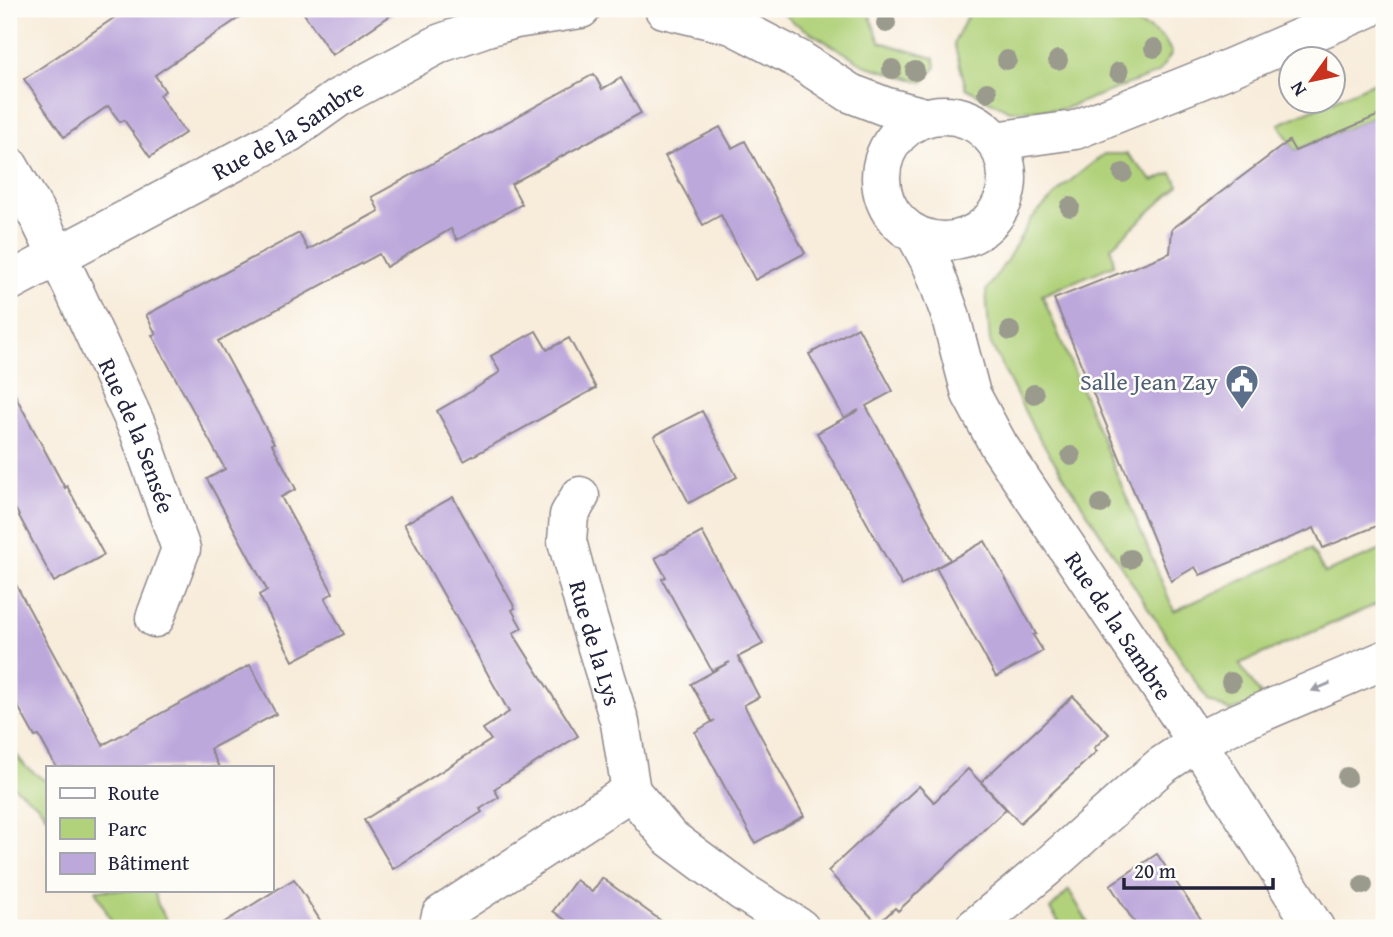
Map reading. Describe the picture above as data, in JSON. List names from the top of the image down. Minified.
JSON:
{"streets":{"street":["Rue de la Sambre","Rue de la Sensée","Rue de la Lys"]},"crossings":[["Rue de la Sambre","Rue de la Sensée"]],"places":{"public building":["Salle Jean Zay"]},"legend":["Route","Parc","Bâtiment"],"scale_bar":"20 m","north":"bottom left"}
